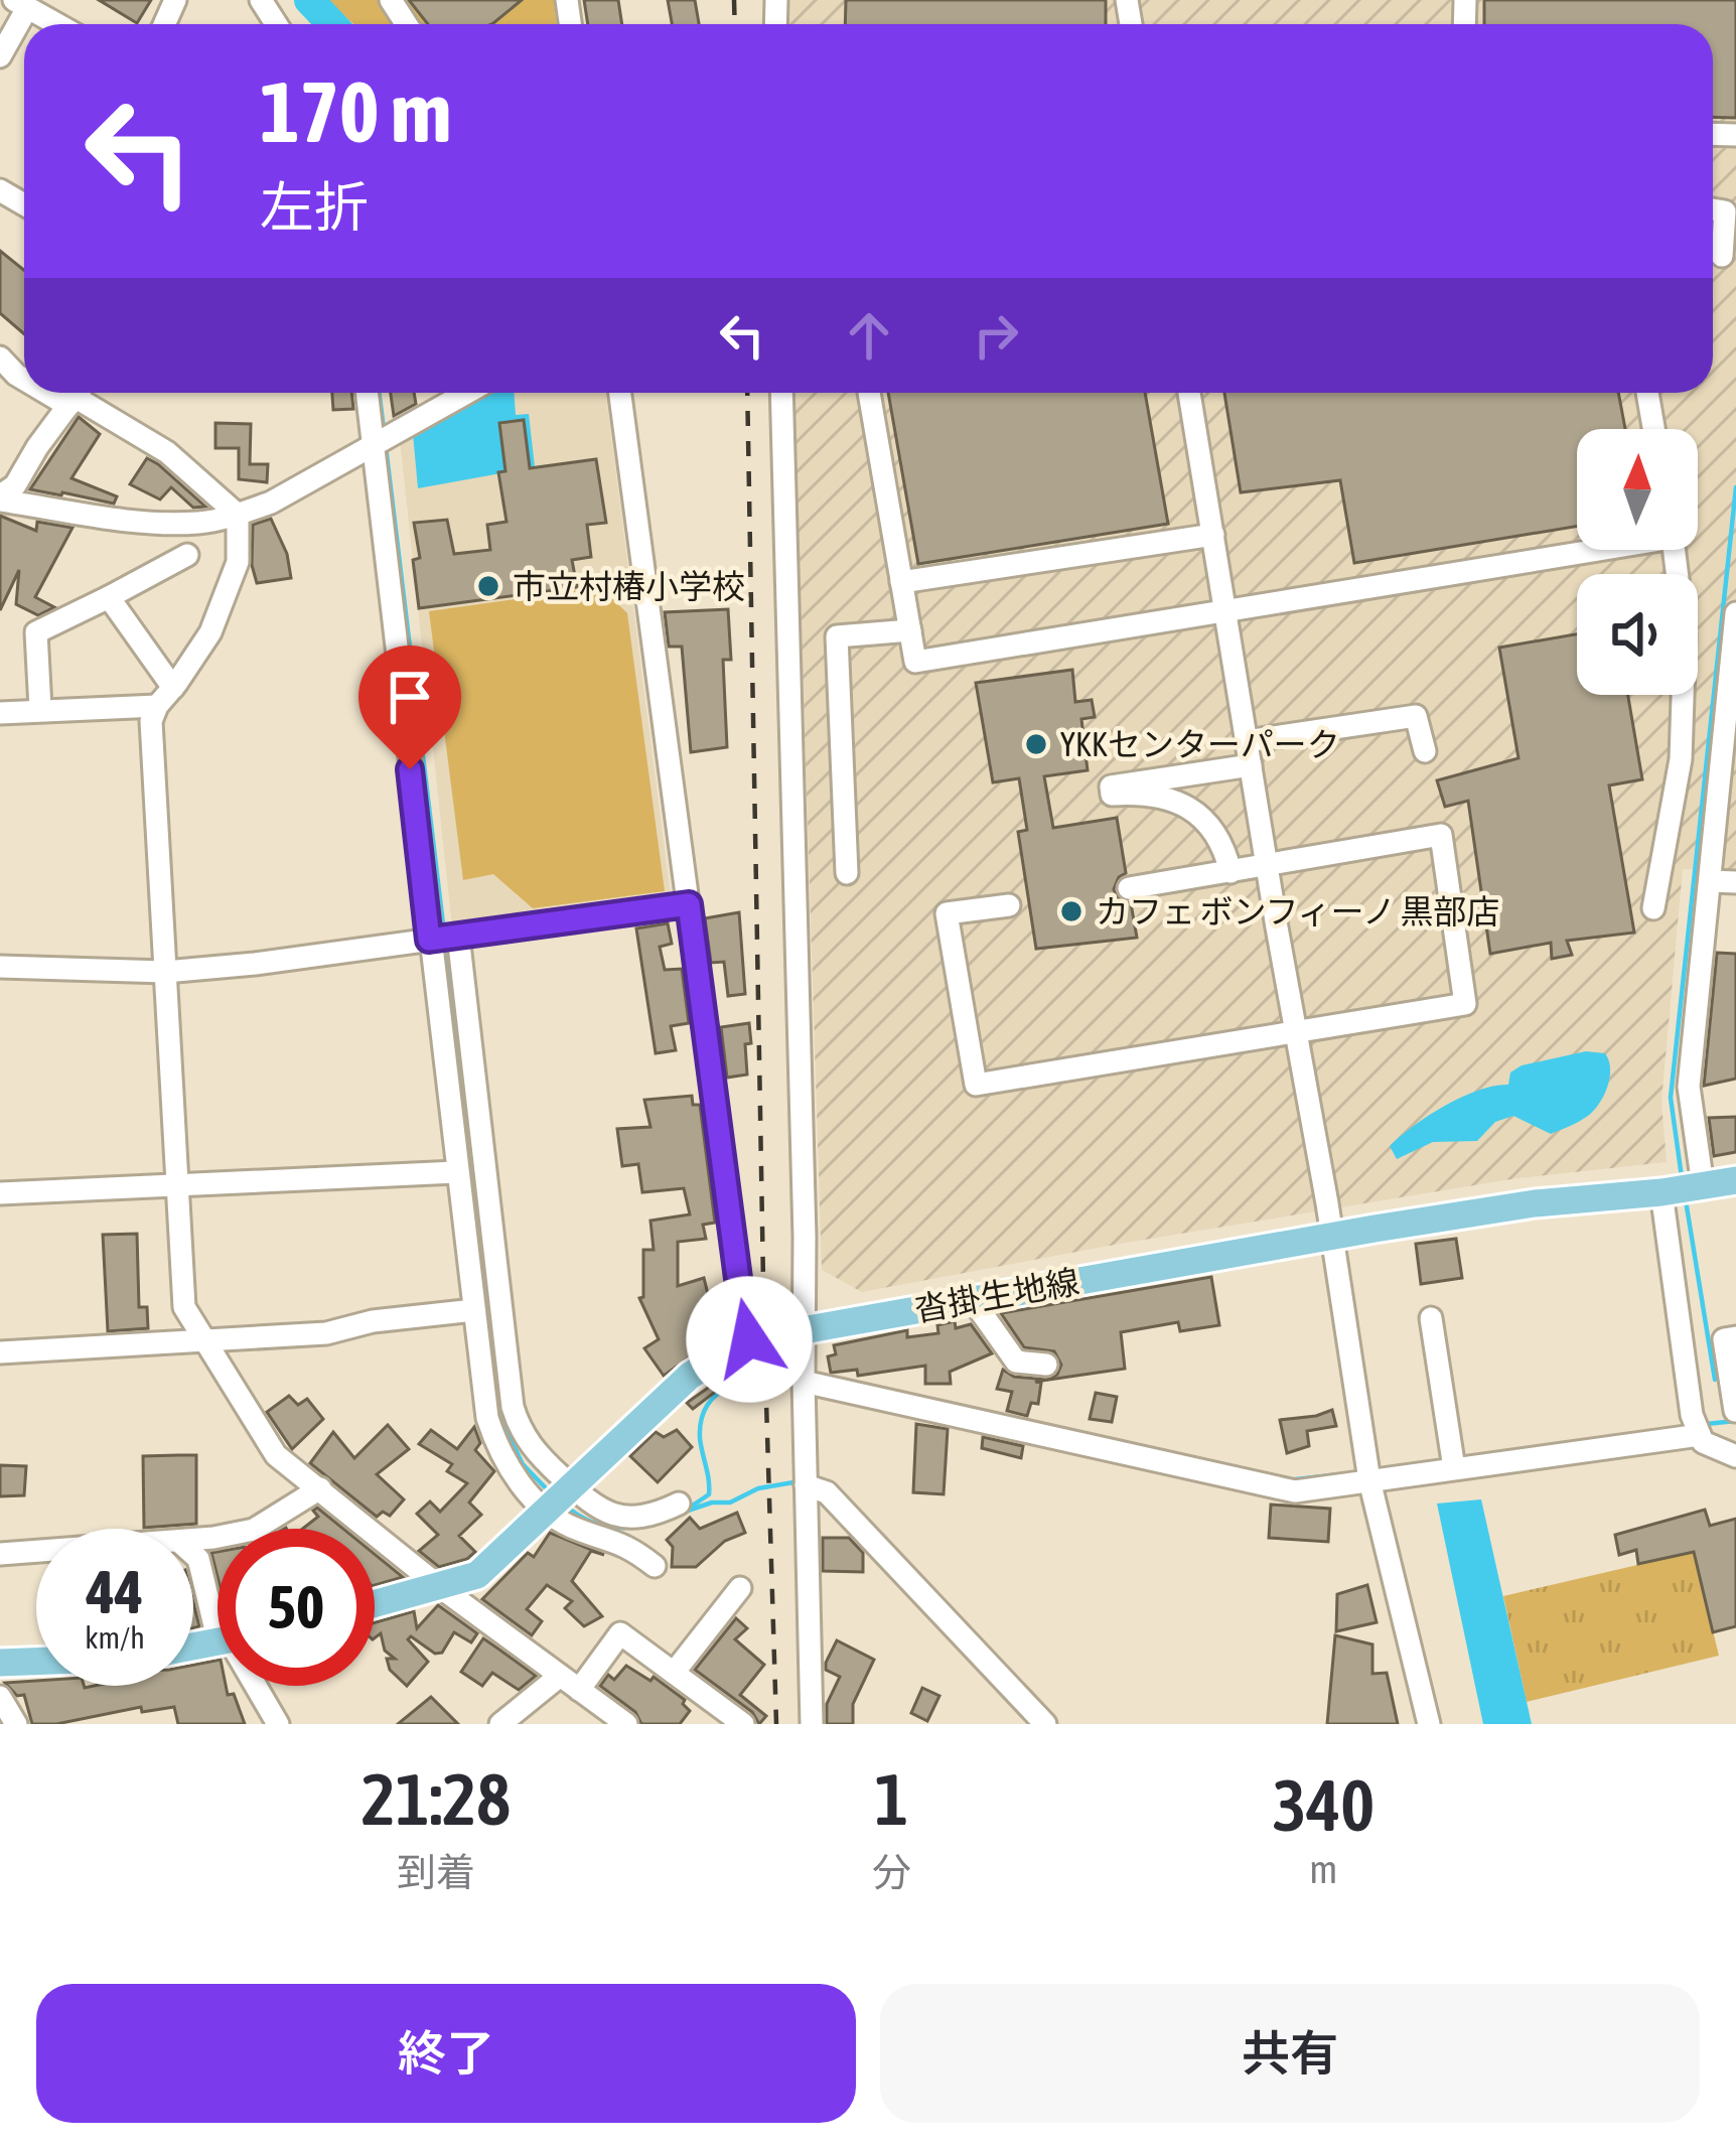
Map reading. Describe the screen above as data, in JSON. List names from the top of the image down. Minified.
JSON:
{"streets":{"main road":["沓掛生地線"]},"places":["市立村椿小学校","YKKセンターパーク","カフェ ボンフィーノ 黒部店"],"north":"top","page":{"turn":["170 m","左折"],"speed":"44 km/h","limit":"50","eta":["21:28","到着","1","分","340","m"],"buttons":["終了","共有"]}}
